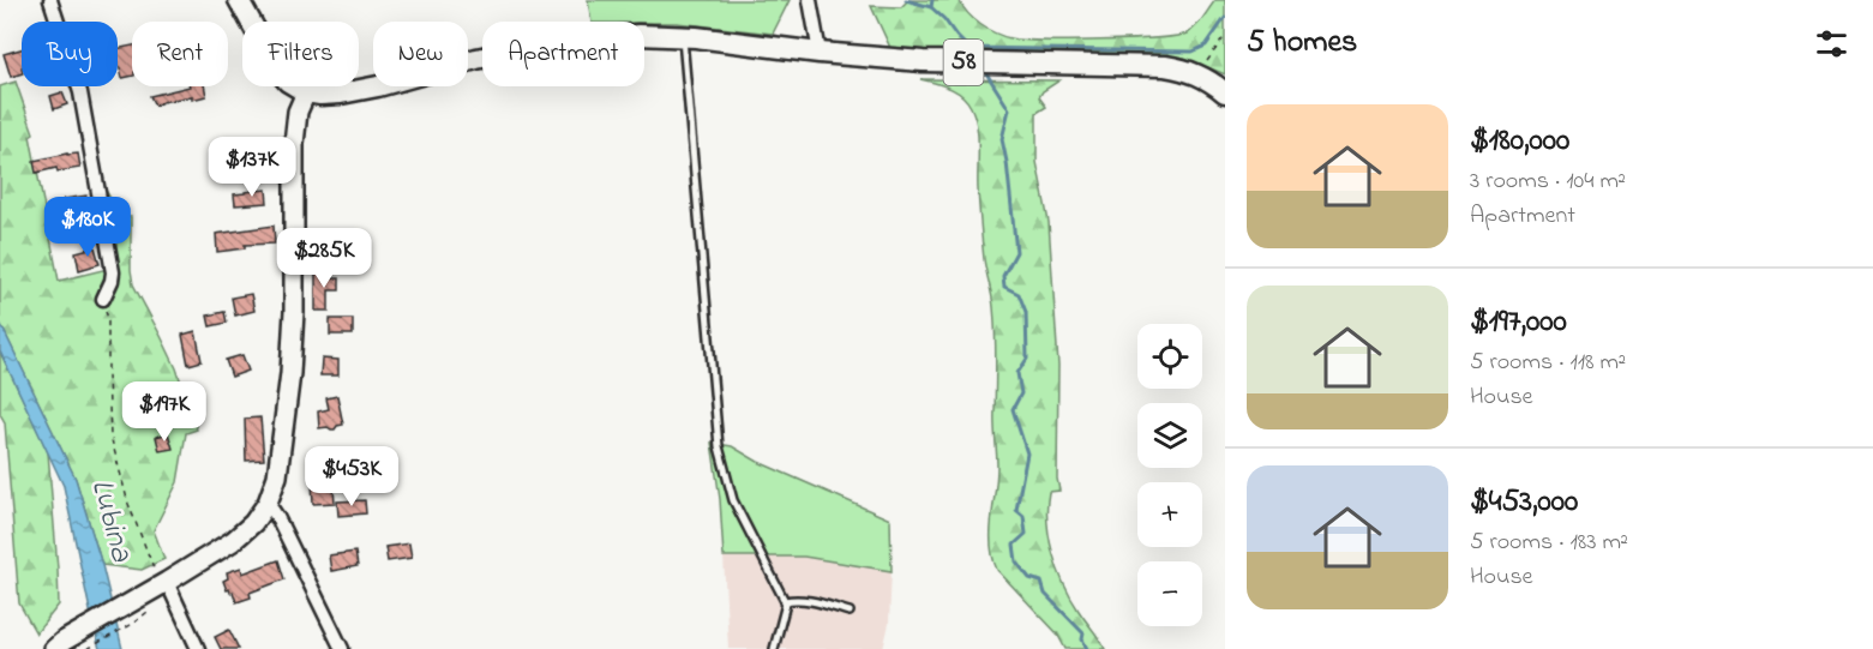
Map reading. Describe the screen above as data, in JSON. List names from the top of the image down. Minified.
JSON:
{"streets":{"main road":["58"]},"water":["Lubina"],"page":{"heading":"5 homes","chip":["Buy","Rent","Filters","New","Apartment"],"list":[{"name":"$180,000","note":"3 rooms · 104 m² · Apartment"},{"name":"$197,000","note":"5 rooms · 118 m² · House"},{"name":"$453,000","note":"5 rooms · 183 m² · House"}],"price":["$137K","$180K","$285K","$197K","$453K"],"map_buttons":["+","−"]}}
